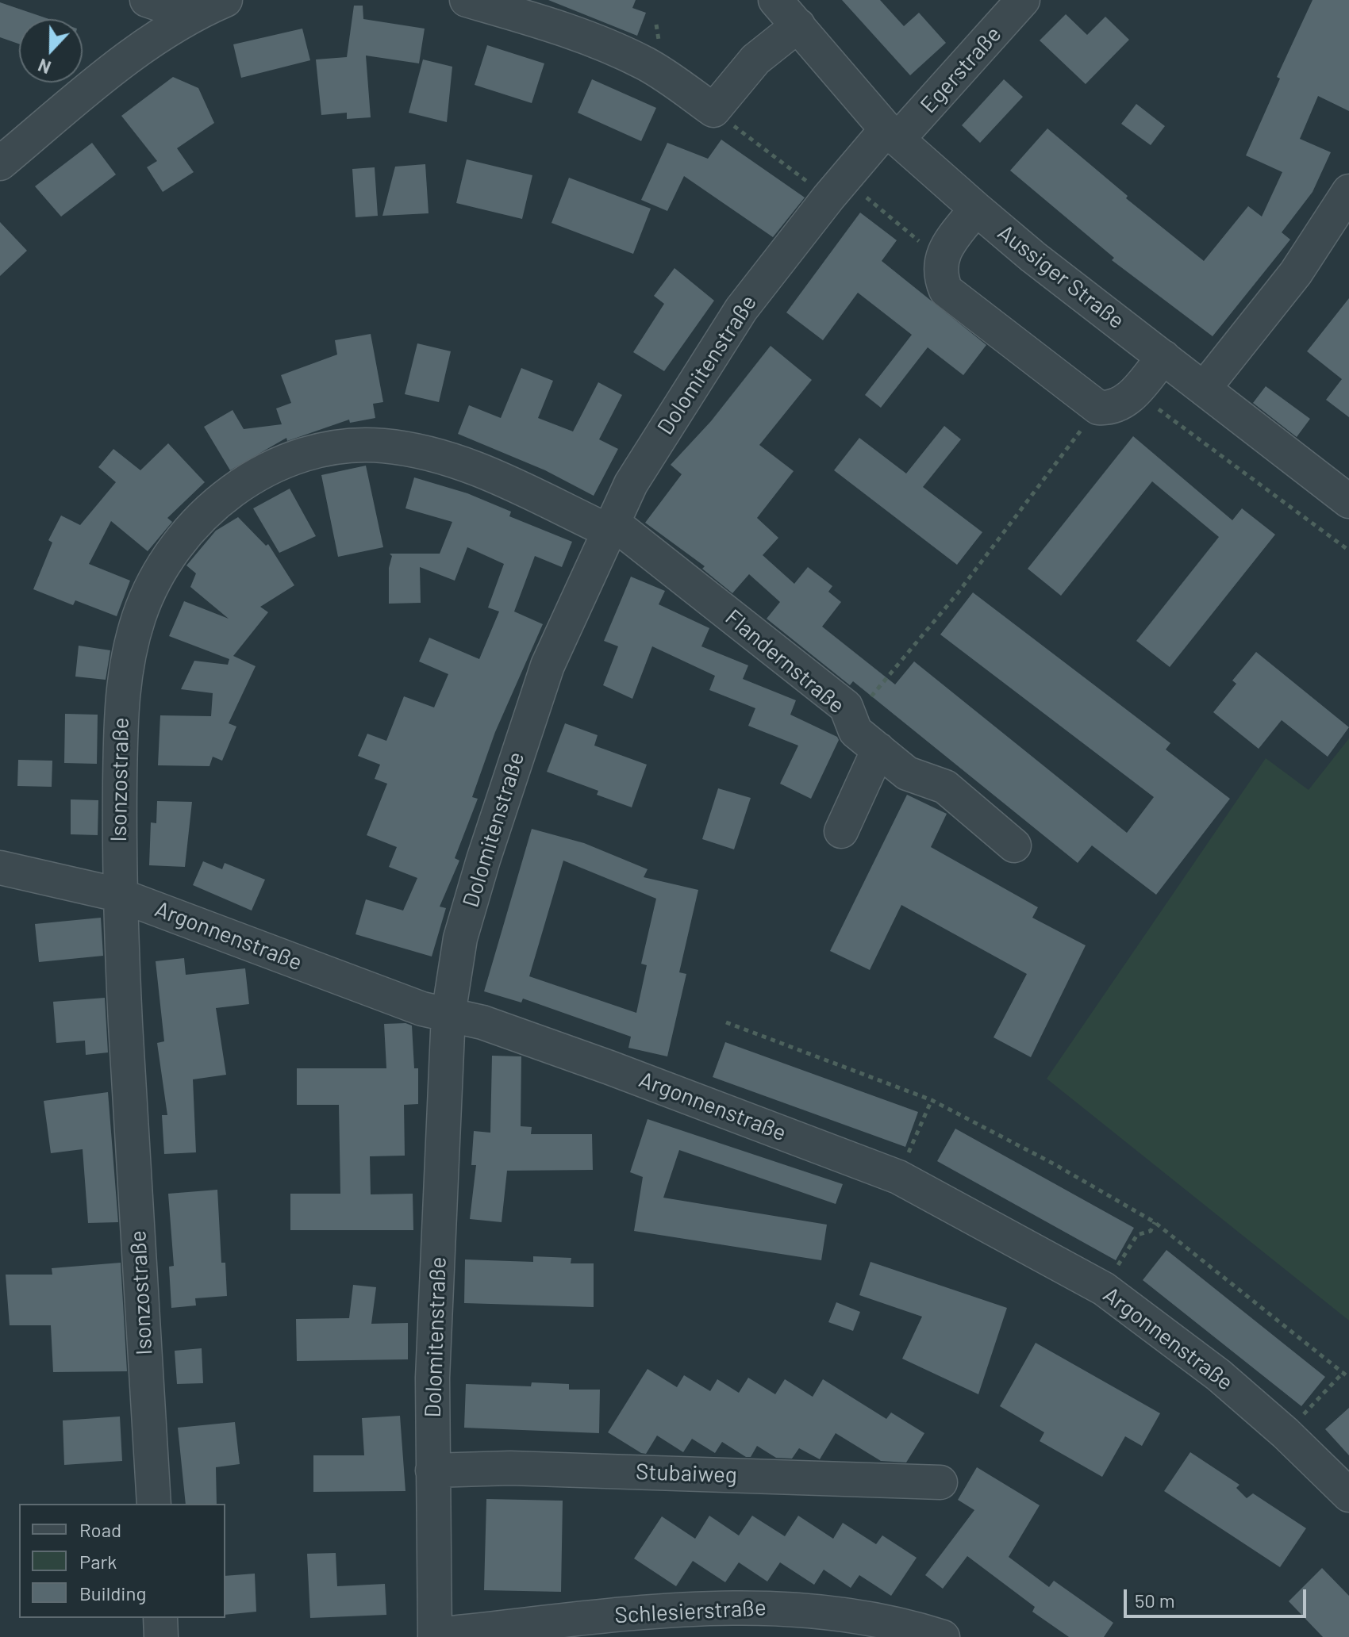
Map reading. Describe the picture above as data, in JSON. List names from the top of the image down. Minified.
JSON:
{"streets":{"street":["Egerstraße","Aussiger Straße","Dolomitenstraße","Flandernstraße","Isonzostraße","Argonnenstraße","Stubaiweg","Schlesierstraße"]},"crossings":[["Egerstraße","Aussiger Straße"],["Egerstraße","Dolomitenstraße"],["Aussiger Straße","Dolomitenstraße"],["Dolomitenstraße","Flandernstraße"],["Dolomitenstraße","Isonzostraße"],["Dolomitenstraße","Argonnenstraße"],["Dolomitenstraße","Stubaiweg"],["Dolomitenstraße","Schlesierstraße"],["Flandernstraße","Isonzostraße"],["Isonzostraße","Argonnenstraße"]],"legend":["Road","Park","Building"],"scale_bar":"50 m","north":"bottom"}
